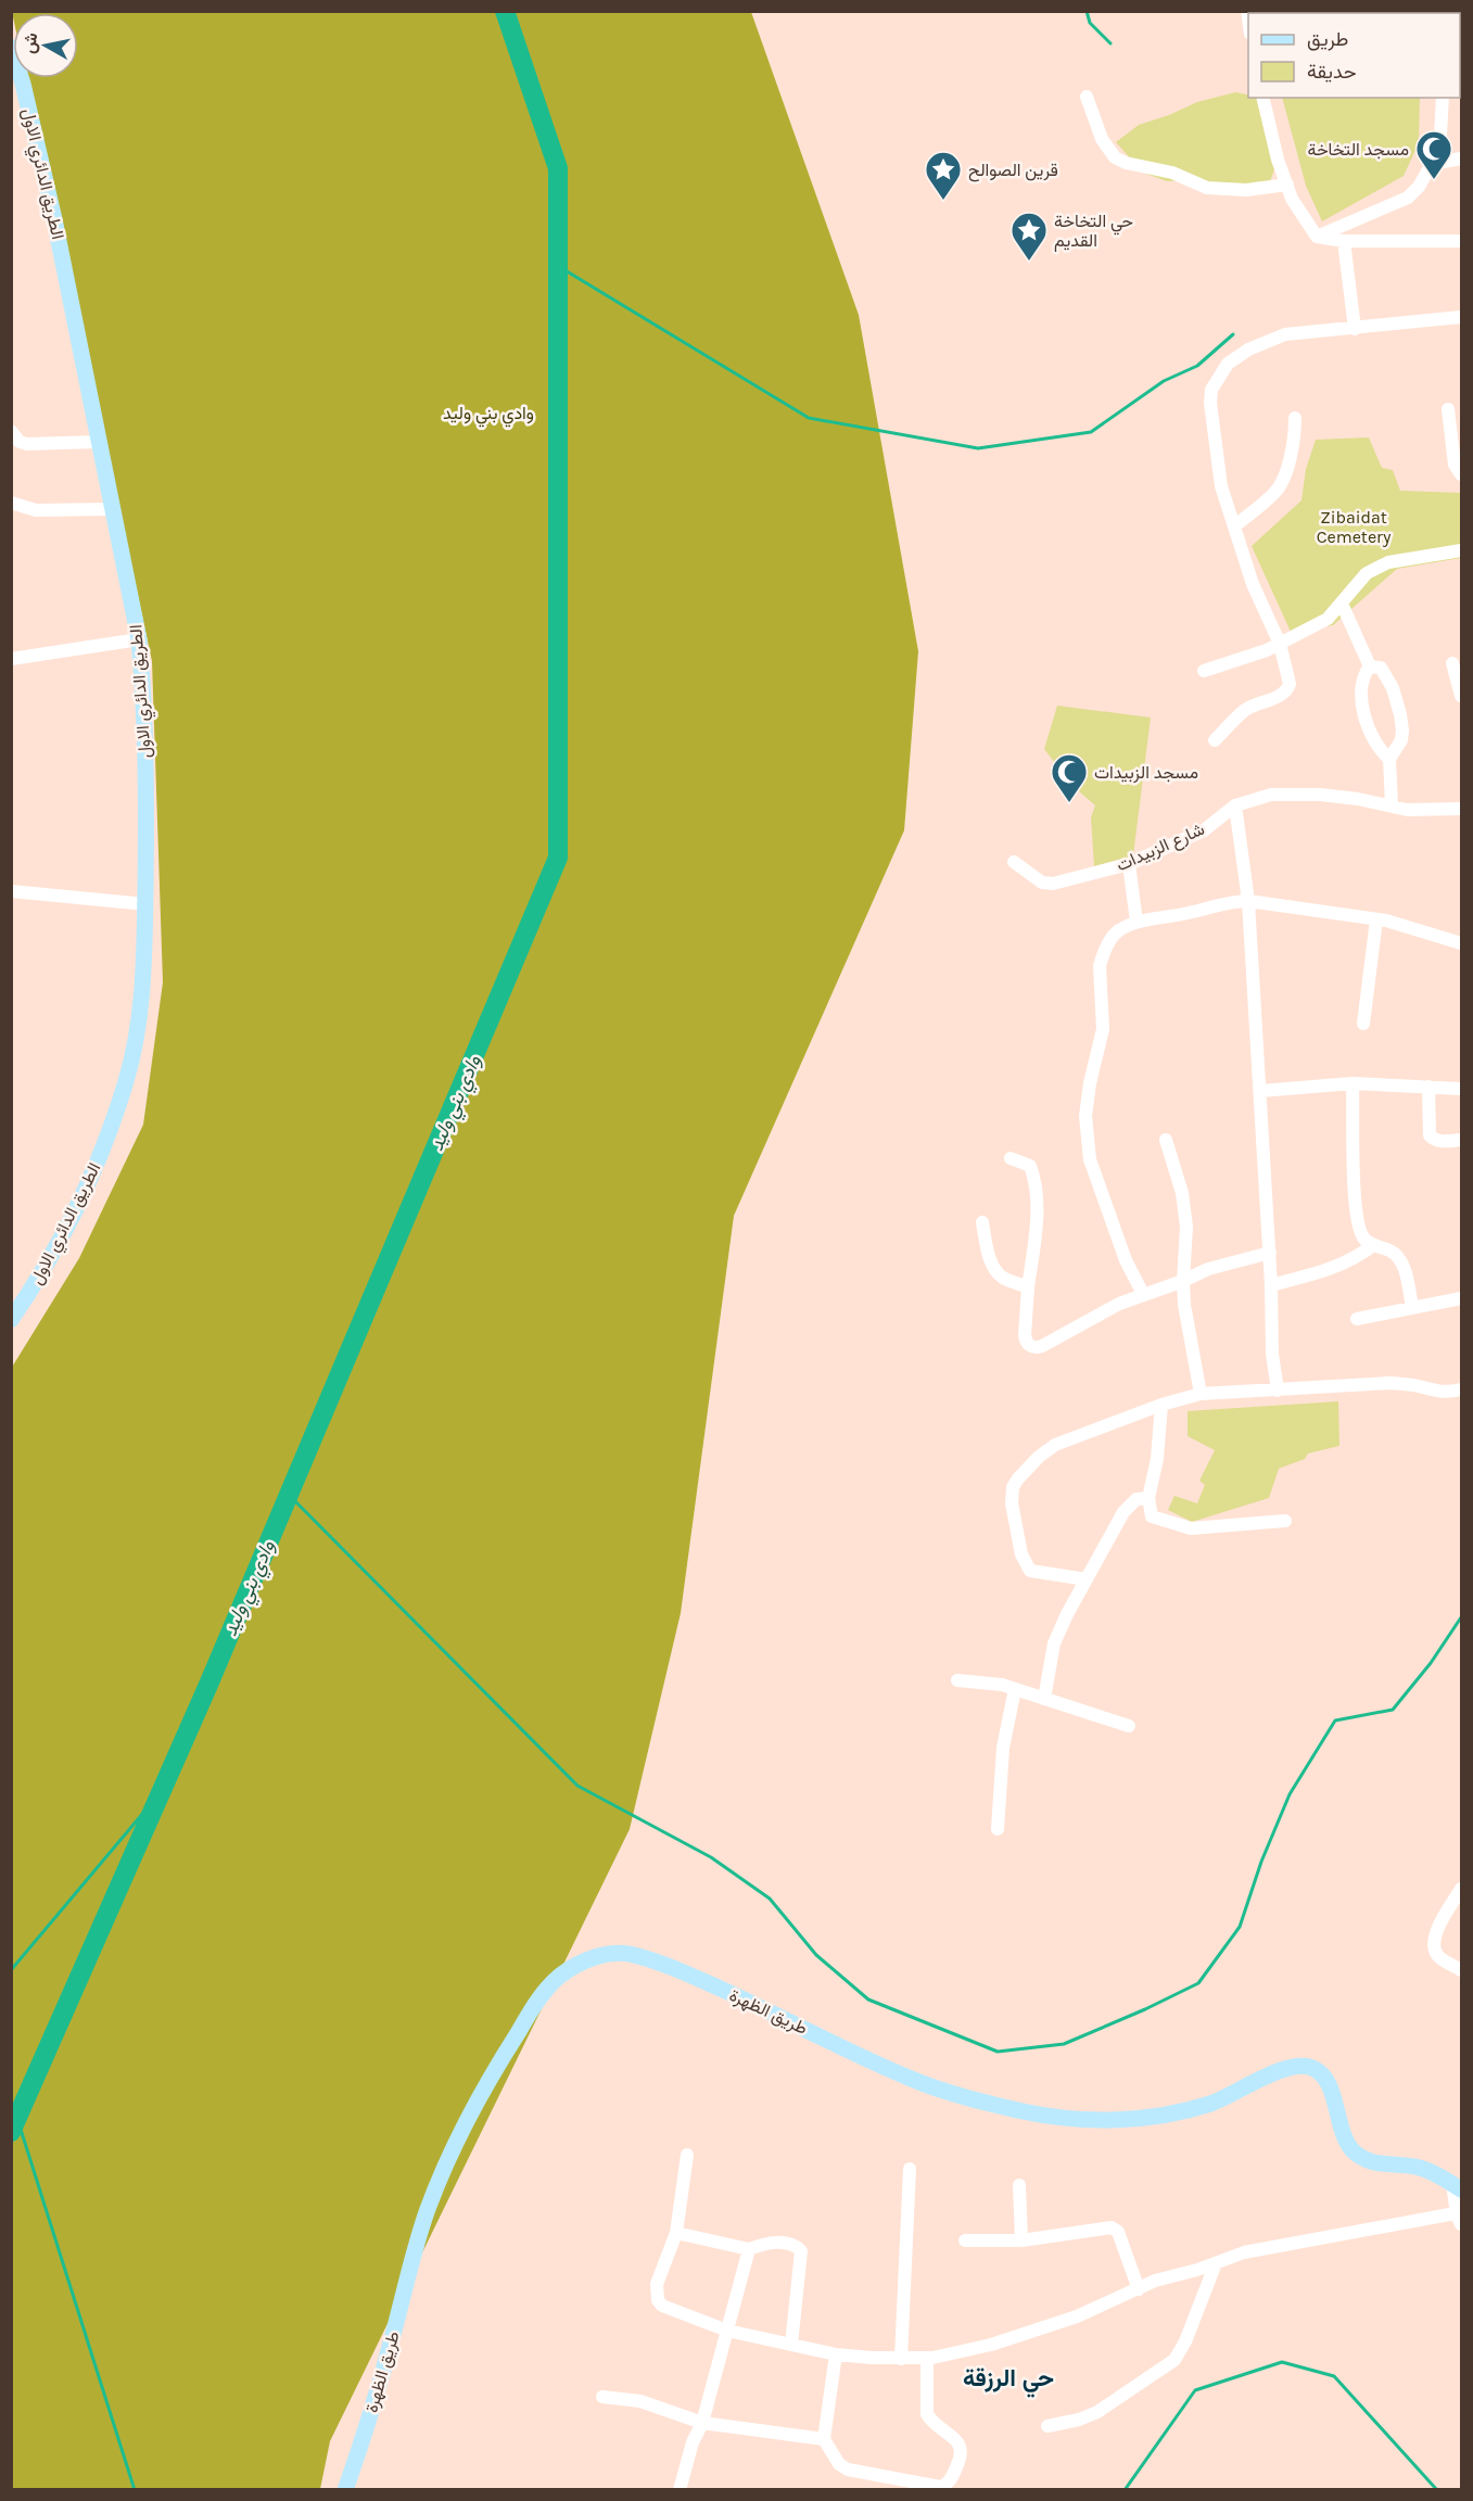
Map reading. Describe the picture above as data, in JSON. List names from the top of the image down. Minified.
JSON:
{"streets":{"main road":["الطريق الدائري الاول","طريق الظهرة"],"street":["شارع الزبيدات"]},"districts":["حي الرزقة"],"water":["وادي بني وليد"],"parks":["وادي بني وليد","Zibaidat Cemetery"],"places":{"mosque":["مسجد التخاخة","مسجد الزبيدات"],"place":["قرين الصوالح","حي التخاخة القديم"]},"legend":["طريق","حديقة"],"north":"left"}
